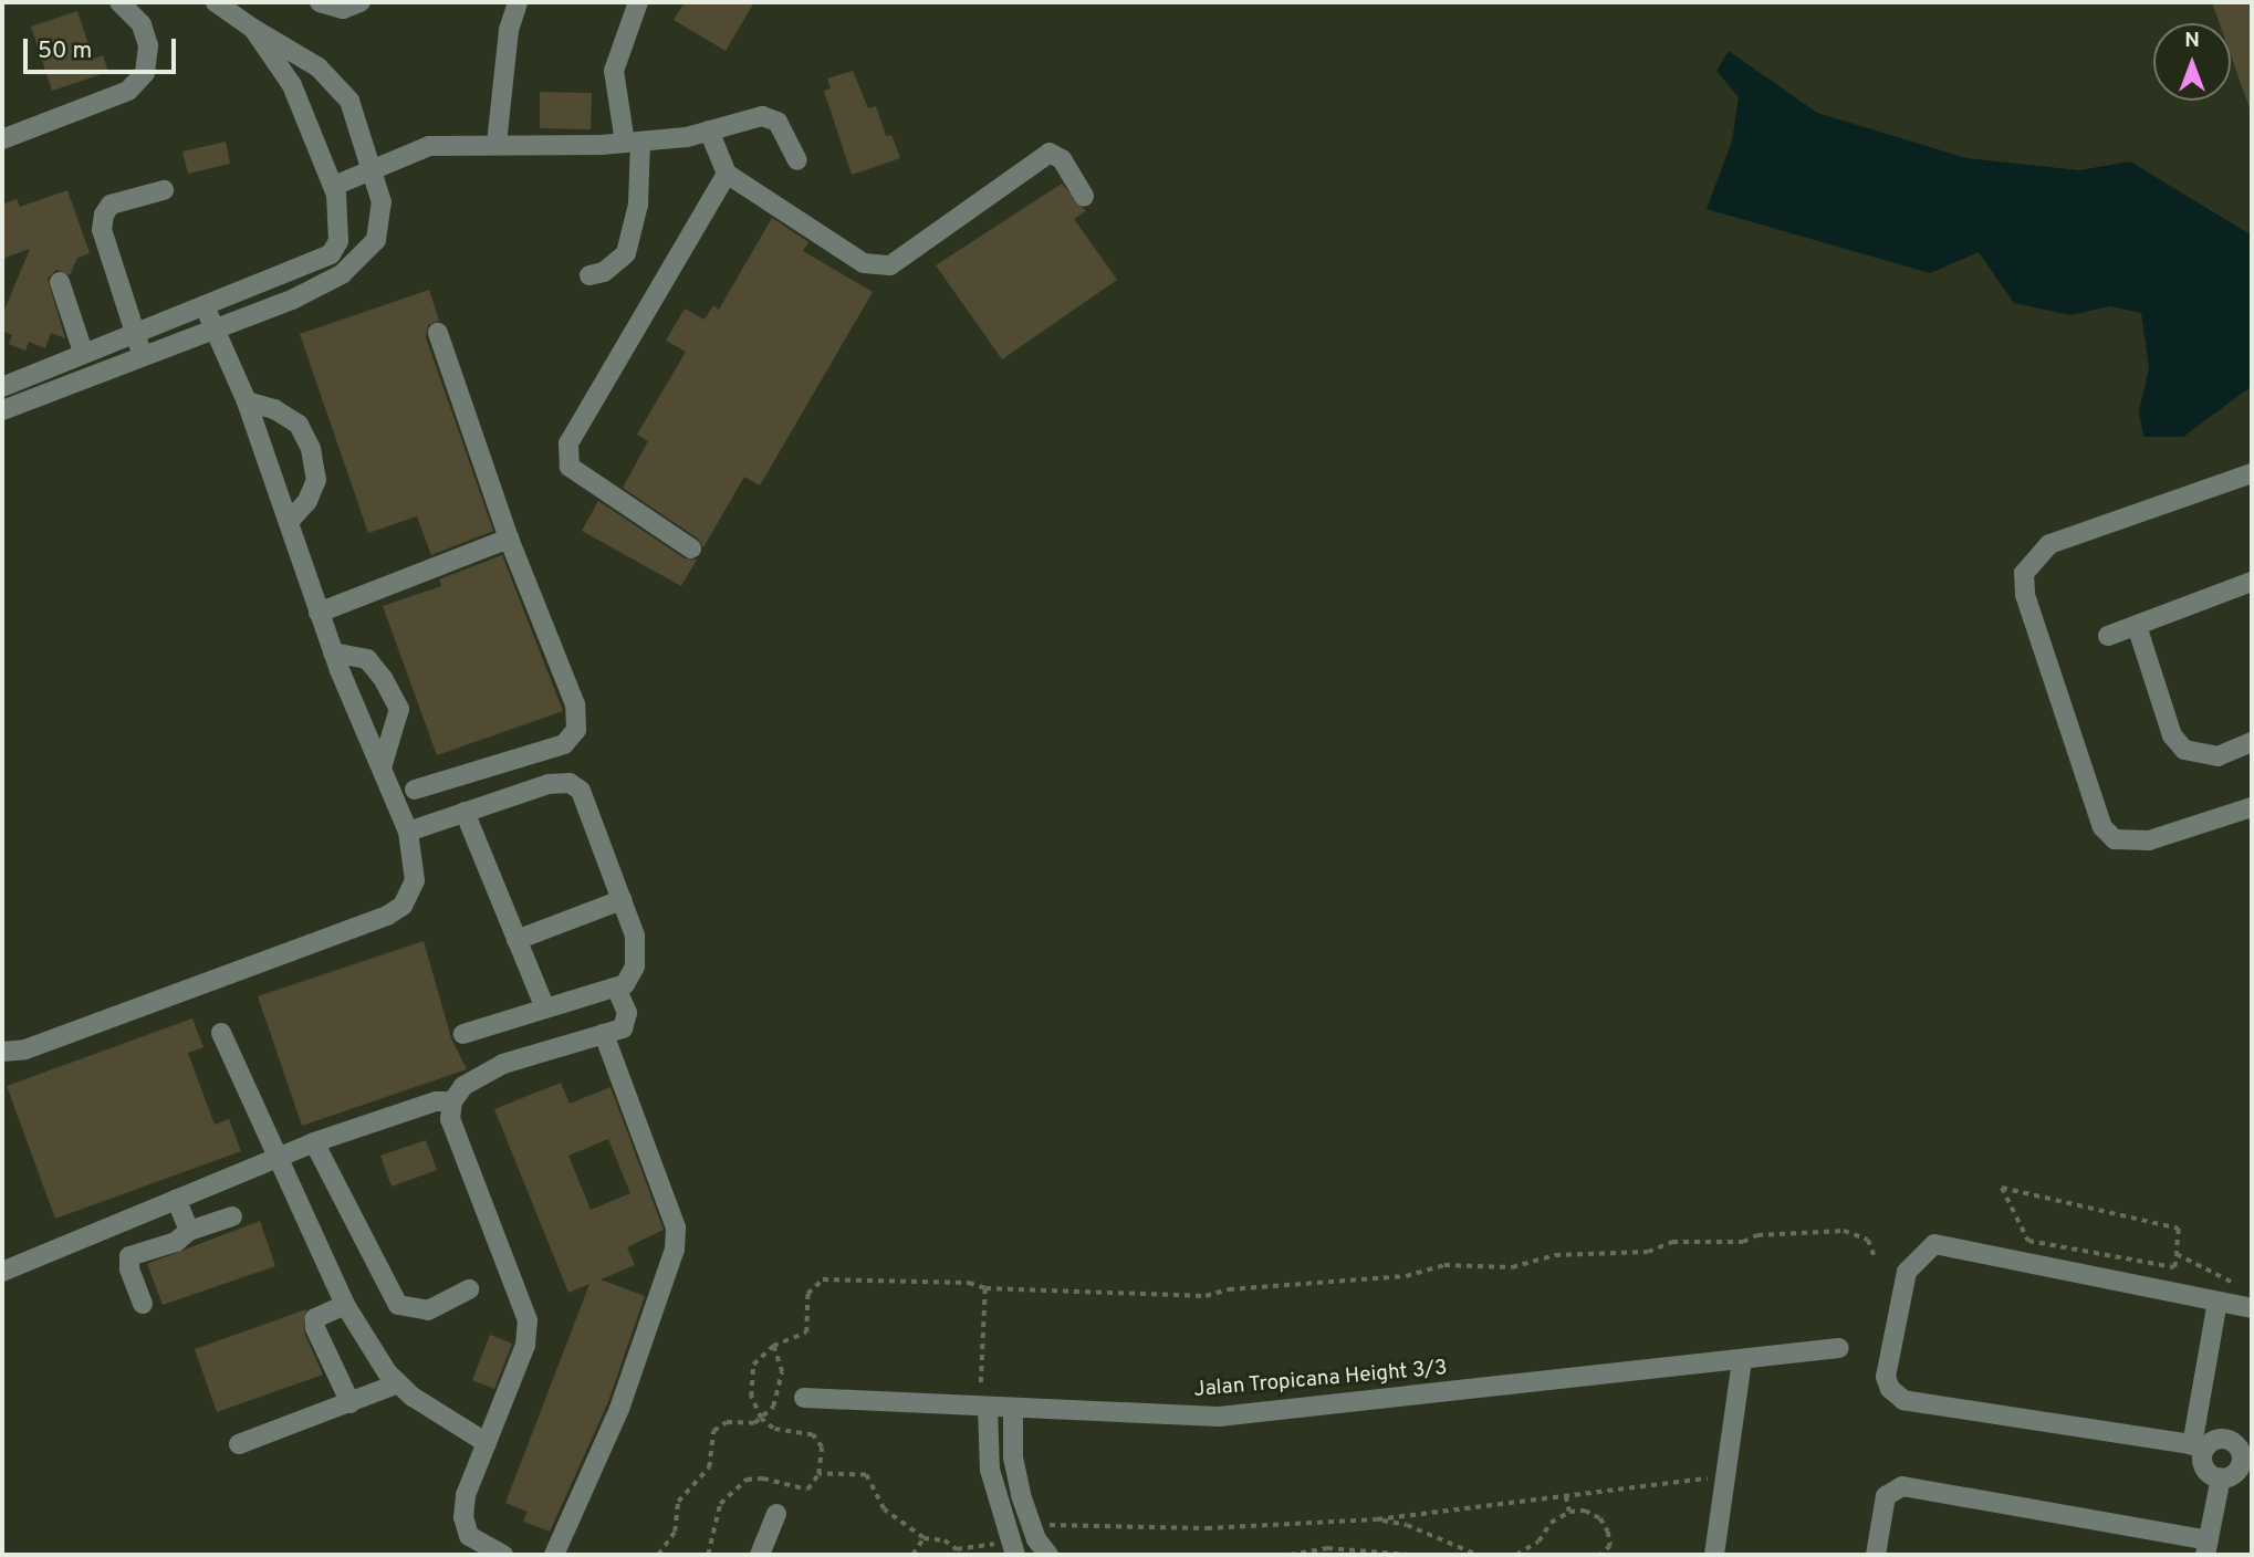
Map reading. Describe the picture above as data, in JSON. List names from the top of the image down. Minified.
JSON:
{"streets":{"street":["Jalan Tropicana Height 3/3"]},"scale_bar":"50 m","north":"top"}
